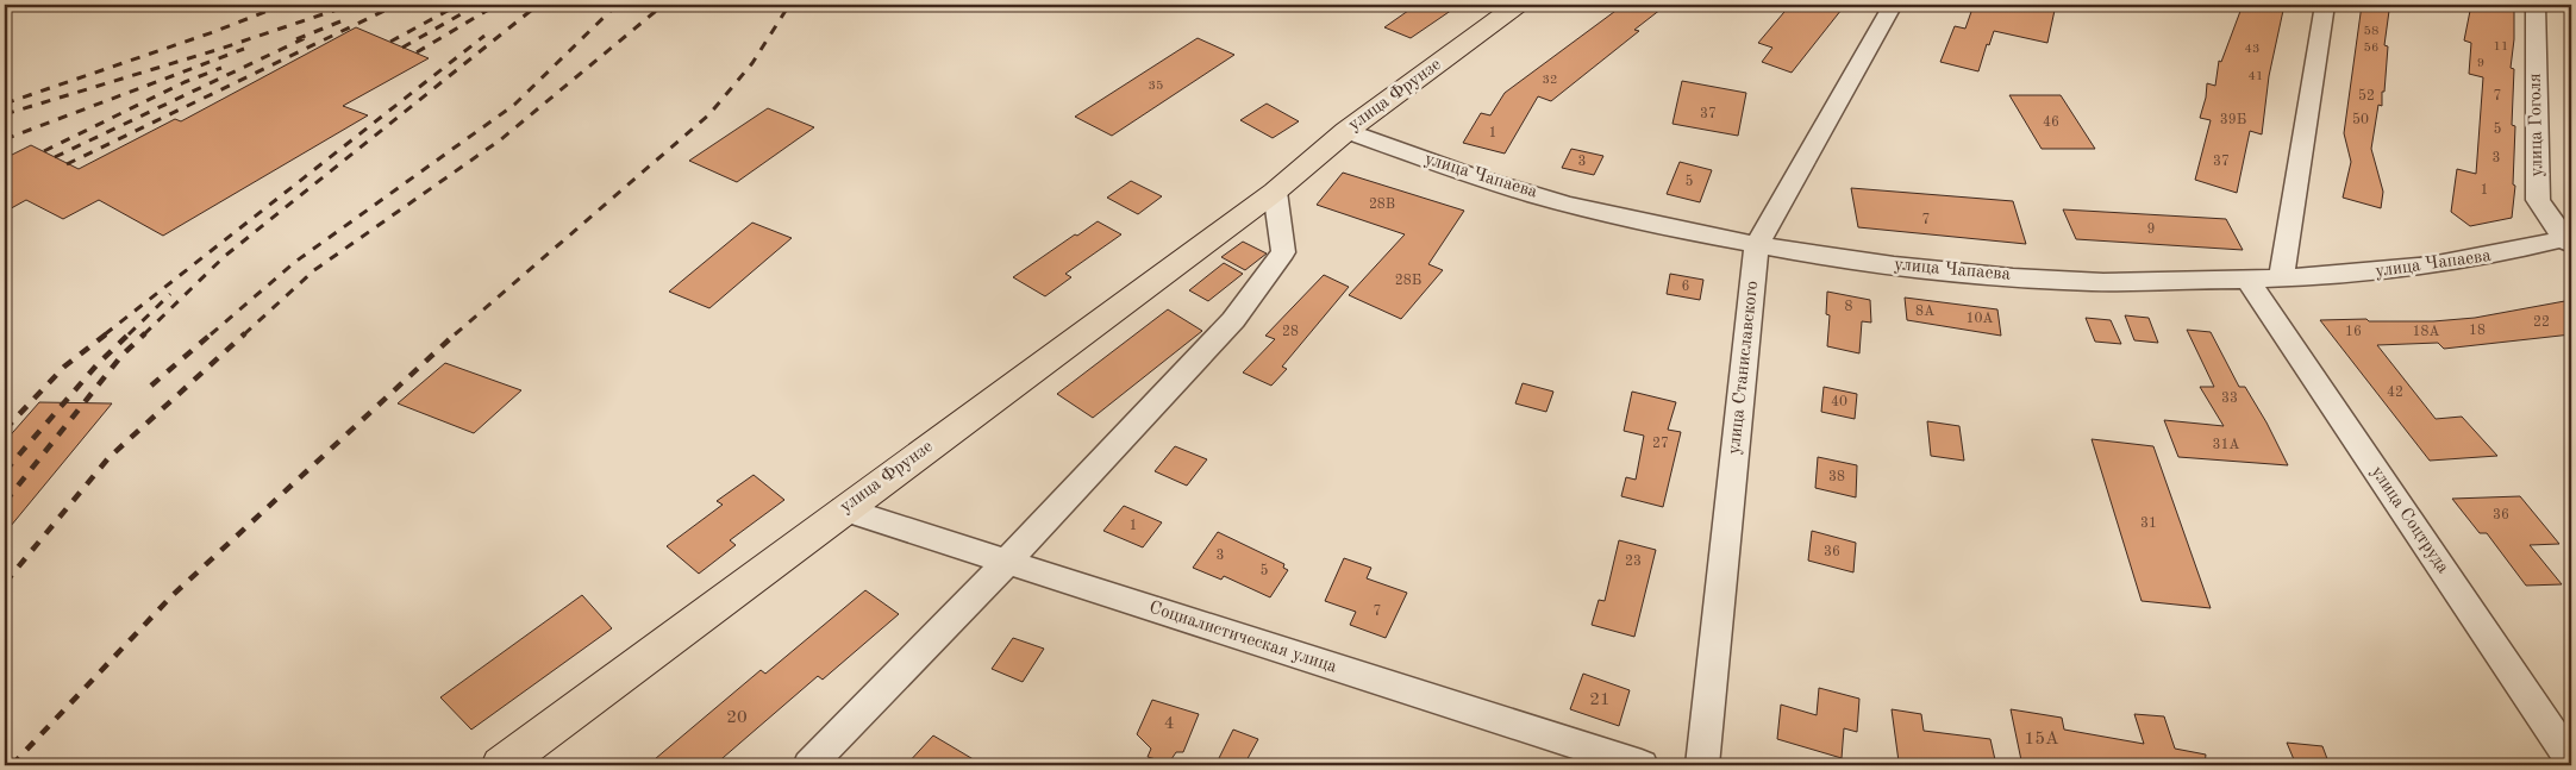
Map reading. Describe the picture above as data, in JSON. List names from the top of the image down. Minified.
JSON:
{"streets":{"main road":["улица Фрунзе"],"street":["улица Гоголя","улица Чапаева","улица Станиславского","улица Соцтруда","Социалистическая улица"]},"crossings":[["улица Фрунзе","улица Чапаева"],["улица Фрунзе","Социалистическая улица"],["улица Гоголя","улица Чапаева"],["улица Чапаева","улица Станиславского"],["улица Чапаева","улица Соцтруда"]],"house_numbers":["58","11","56","43","9","41","32","35","52","7","37","39Б","50","46","5","1","3","3","37","5","1","28В","7","9","28Б","6","8","8А","10А","22","18","28","16","18А","42","33","40","27","31А","38","36","31","1","36","3","23","5","7","21","20","4","15А"]}
